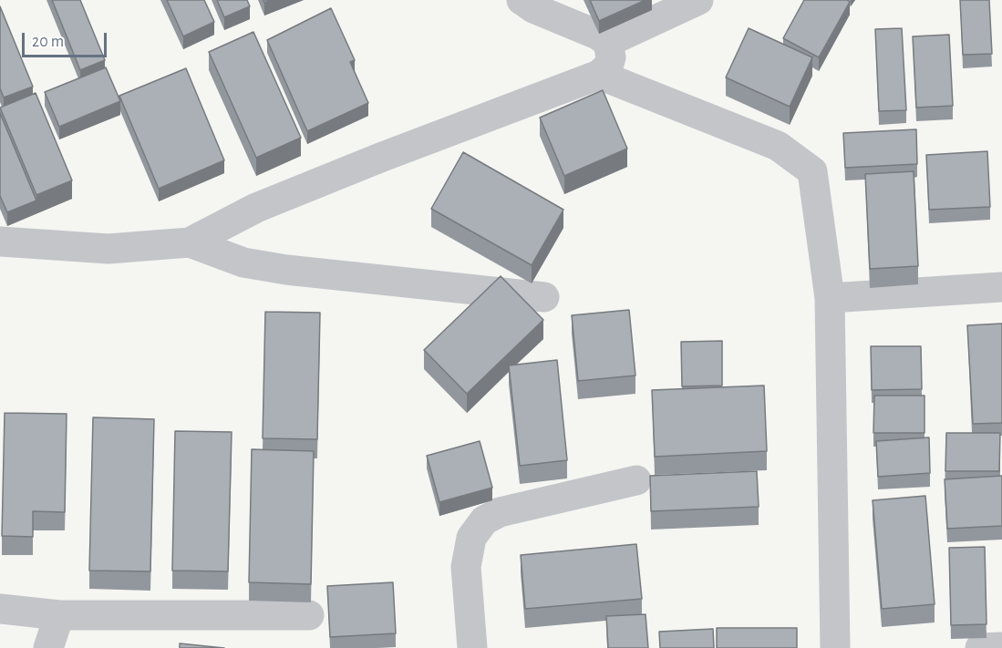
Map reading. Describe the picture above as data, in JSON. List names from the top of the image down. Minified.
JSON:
{"scale_bar":"20 m"}
